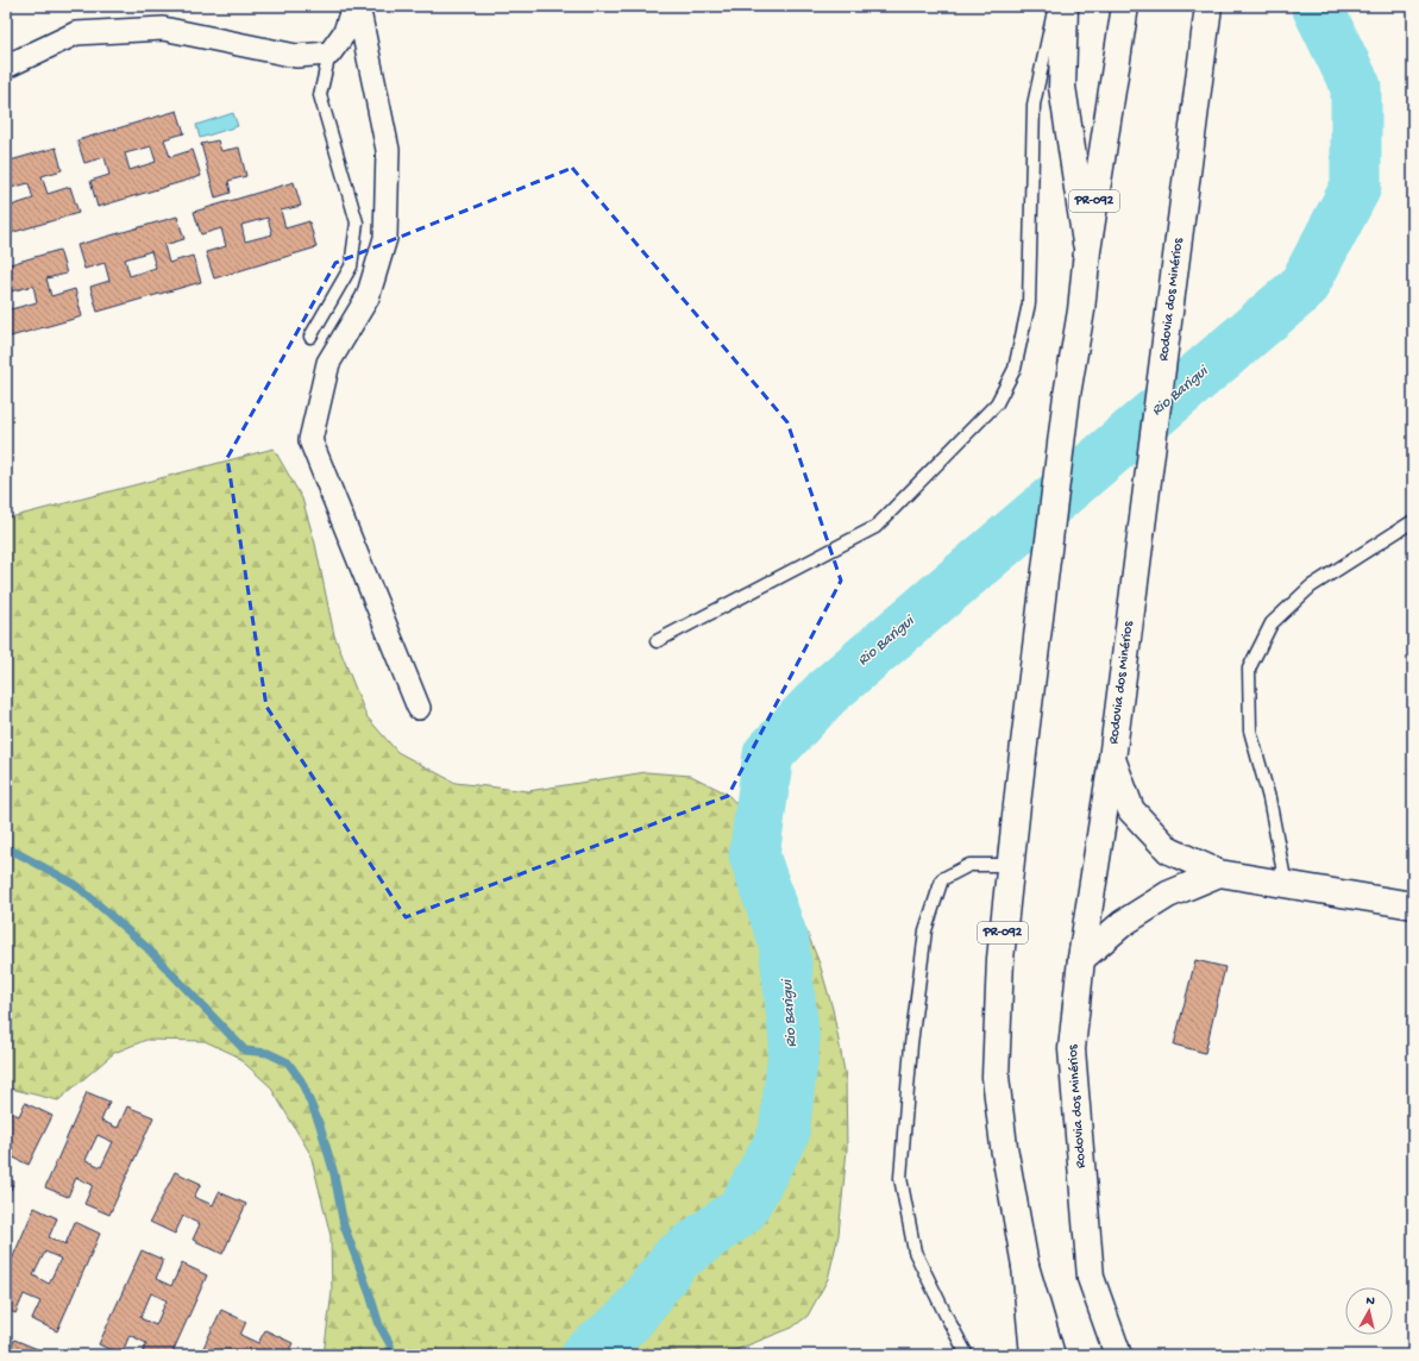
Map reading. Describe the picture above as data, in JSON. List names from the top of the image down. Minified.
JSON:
{"streets":{"main road":["PR-092","Rodovia dos Minérios"]},"water":["Rio Barigui"],"north":"top"}
